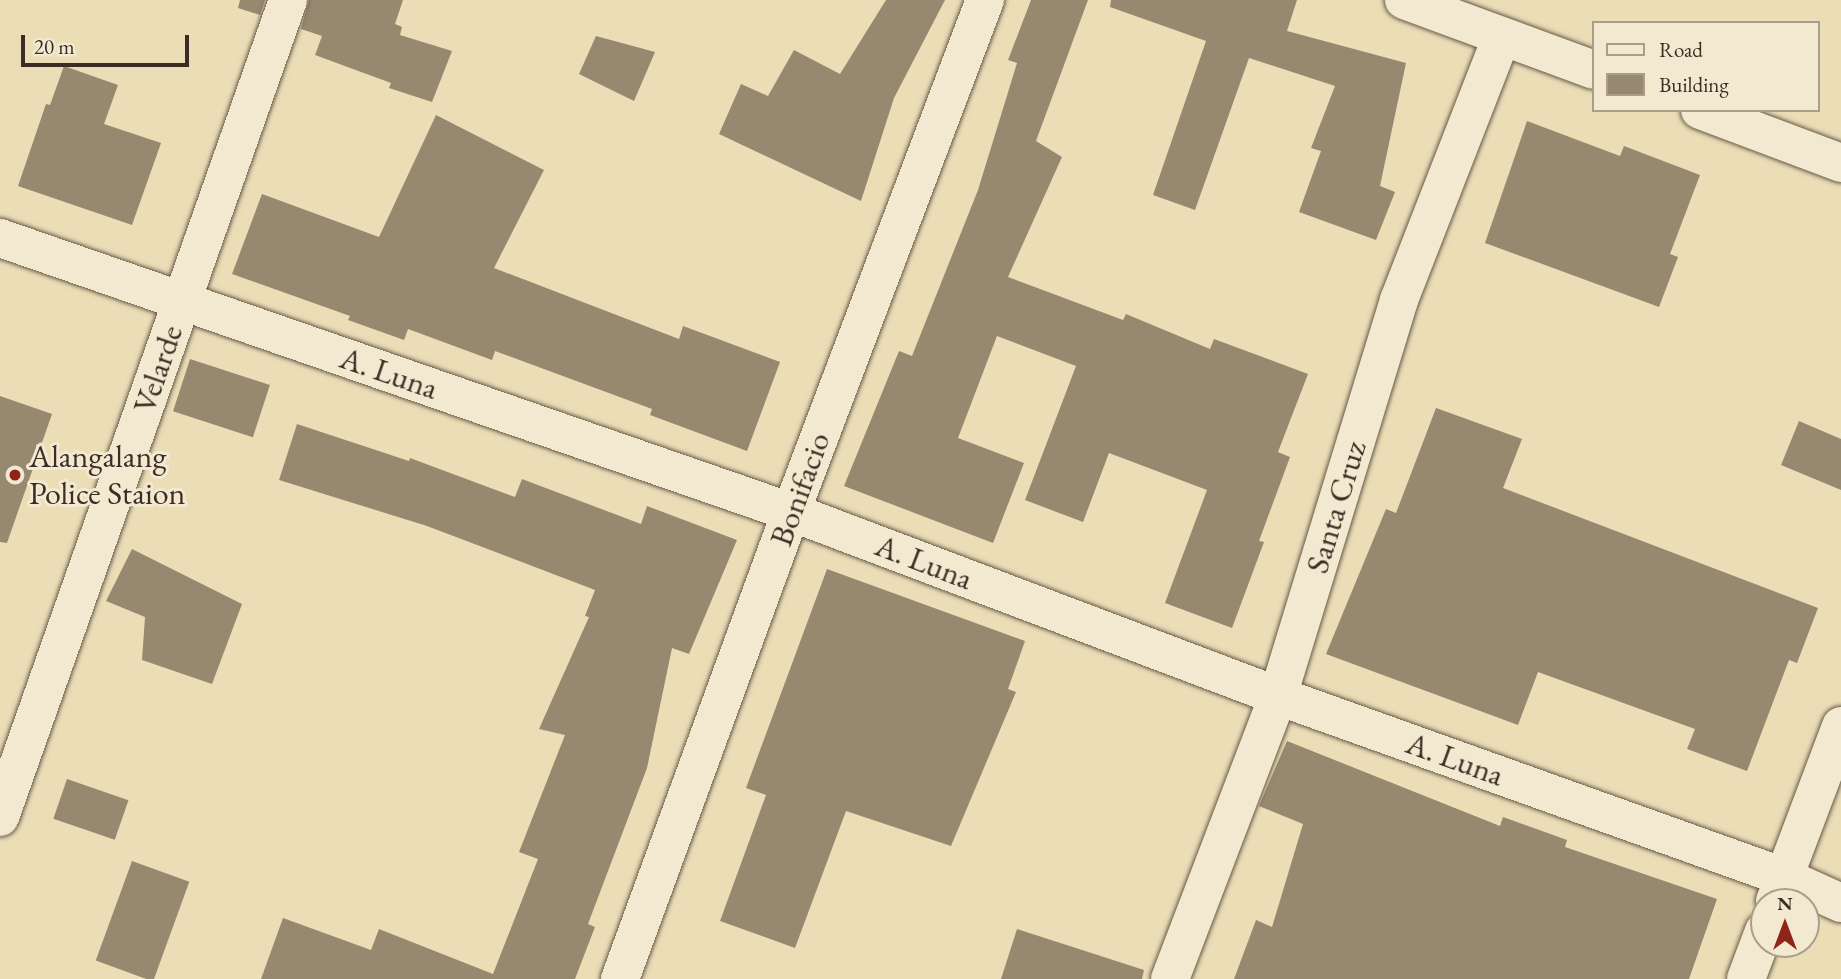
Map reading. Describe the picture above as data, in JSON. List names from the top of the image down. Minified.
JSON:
{"streets":{"street":["Velarde","A. Luna","Bonifacio","Santa Cruz"]},"crossings":[["Velarde","A. Luna"],["A. Luna","Bonifacio"],["A. Luna","Santa Cruz"]],"places":["Alangalang Police Staion"],"legend":["Road","Building"],"scale_bar":"20 m","north":"top"}
